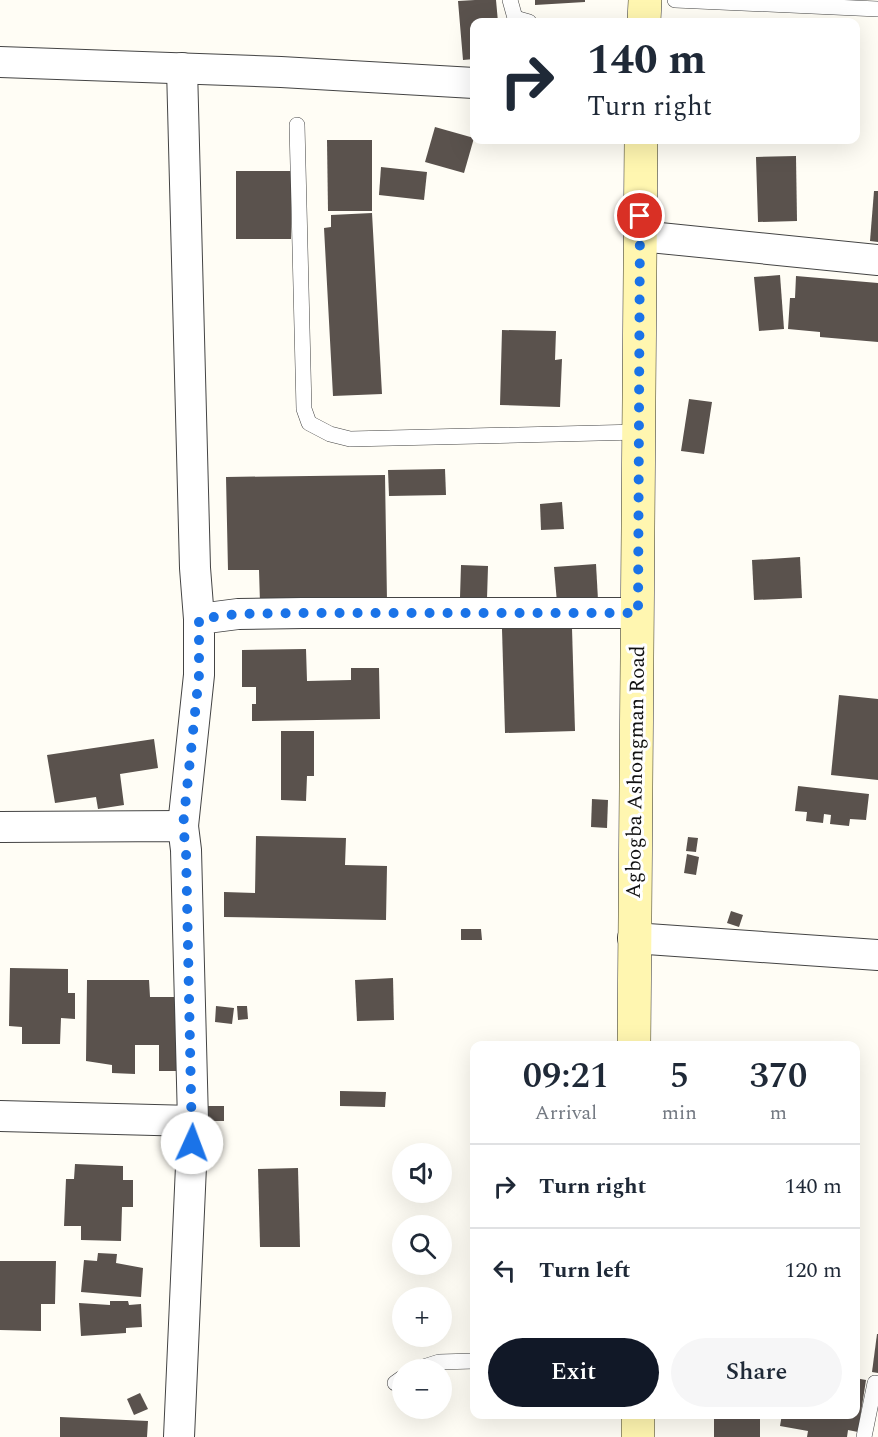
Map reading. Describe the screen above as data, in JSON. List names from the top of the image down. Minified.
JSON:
{"streets":{"street":["Agbogba Ashongman Road"]},"page":{"turn":["140 m","Turn right"],"eta":["09:21","Arrival","5","min","370","m"],"map_buttons":["+","−"],"list":[{"name":"Turn right","value":"140 m"},{"name":"Turn left","value":"120 m"}],"buttons":["Exit","Share"]}}
